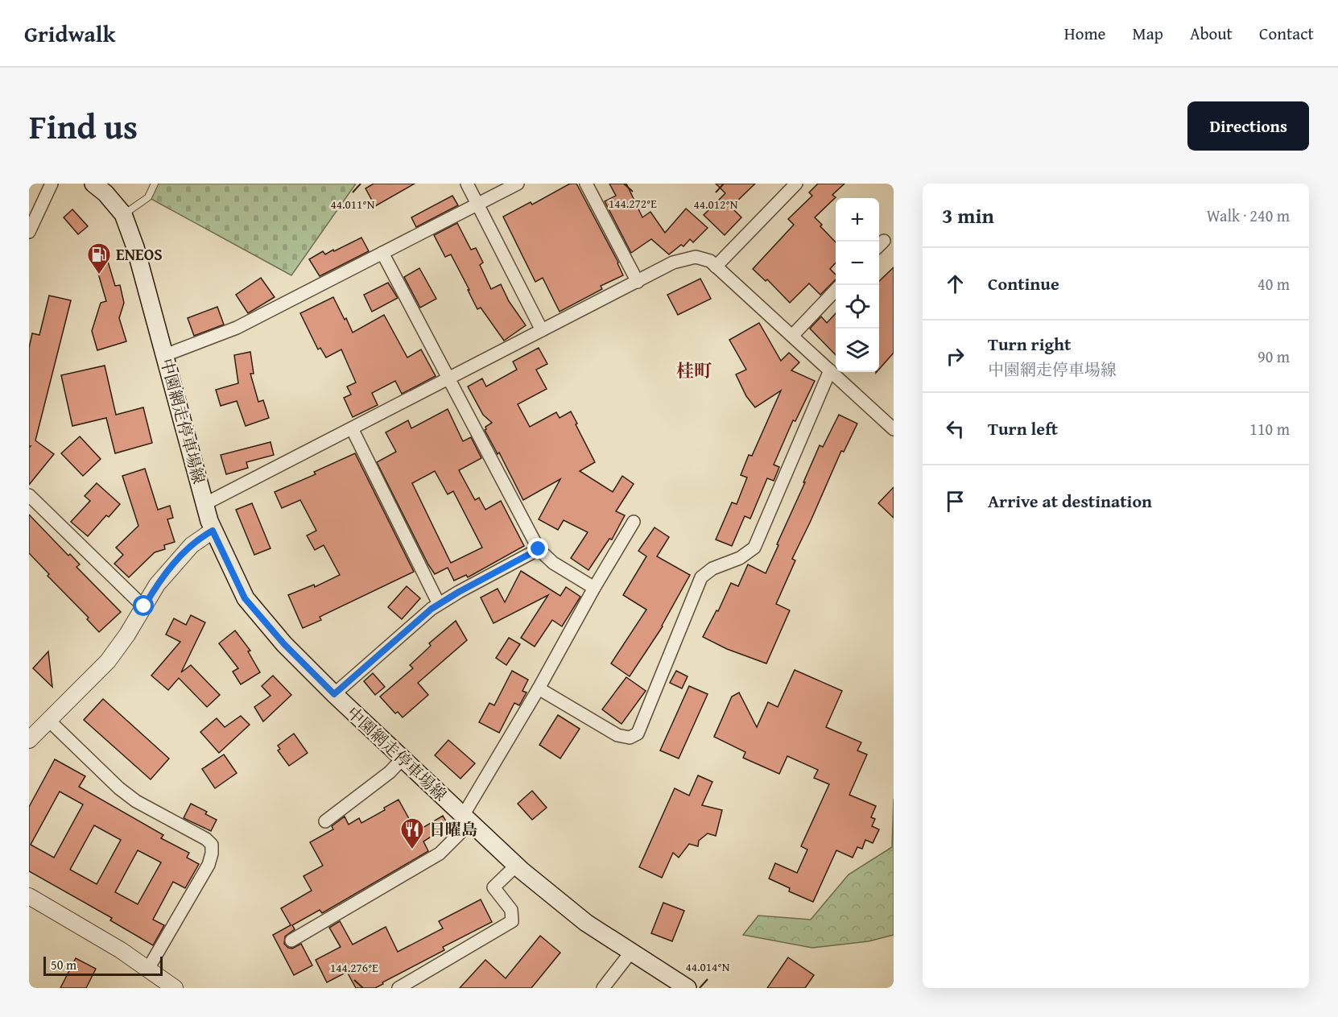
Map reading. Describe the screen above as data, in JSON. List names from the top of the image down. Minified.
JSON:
{"streets":{"main road":["中園網走停車場線"]},"districts":["桂町"],"places":{"fuel station":["ENEOS"],"restaurant":["日曜島"]},"scale_bar":"50 m","page":{"header":"Gridwalk","nav":["Home","Map","About","Contact"],"title":"Find us","buttons":"Directions","heading":["3 min","Walk · 240 m"],"map_buttons":["+","−"],"list":[["Continue","40 m"],["Turn right","中園網走停車場線","90 m"],["Turn left","110 m"],"Arrive at destination"],"scale":"50 m"},"coordinates":["144.272°E","44.011°N","44.012°N","44.014°N","144.276°E"]}
